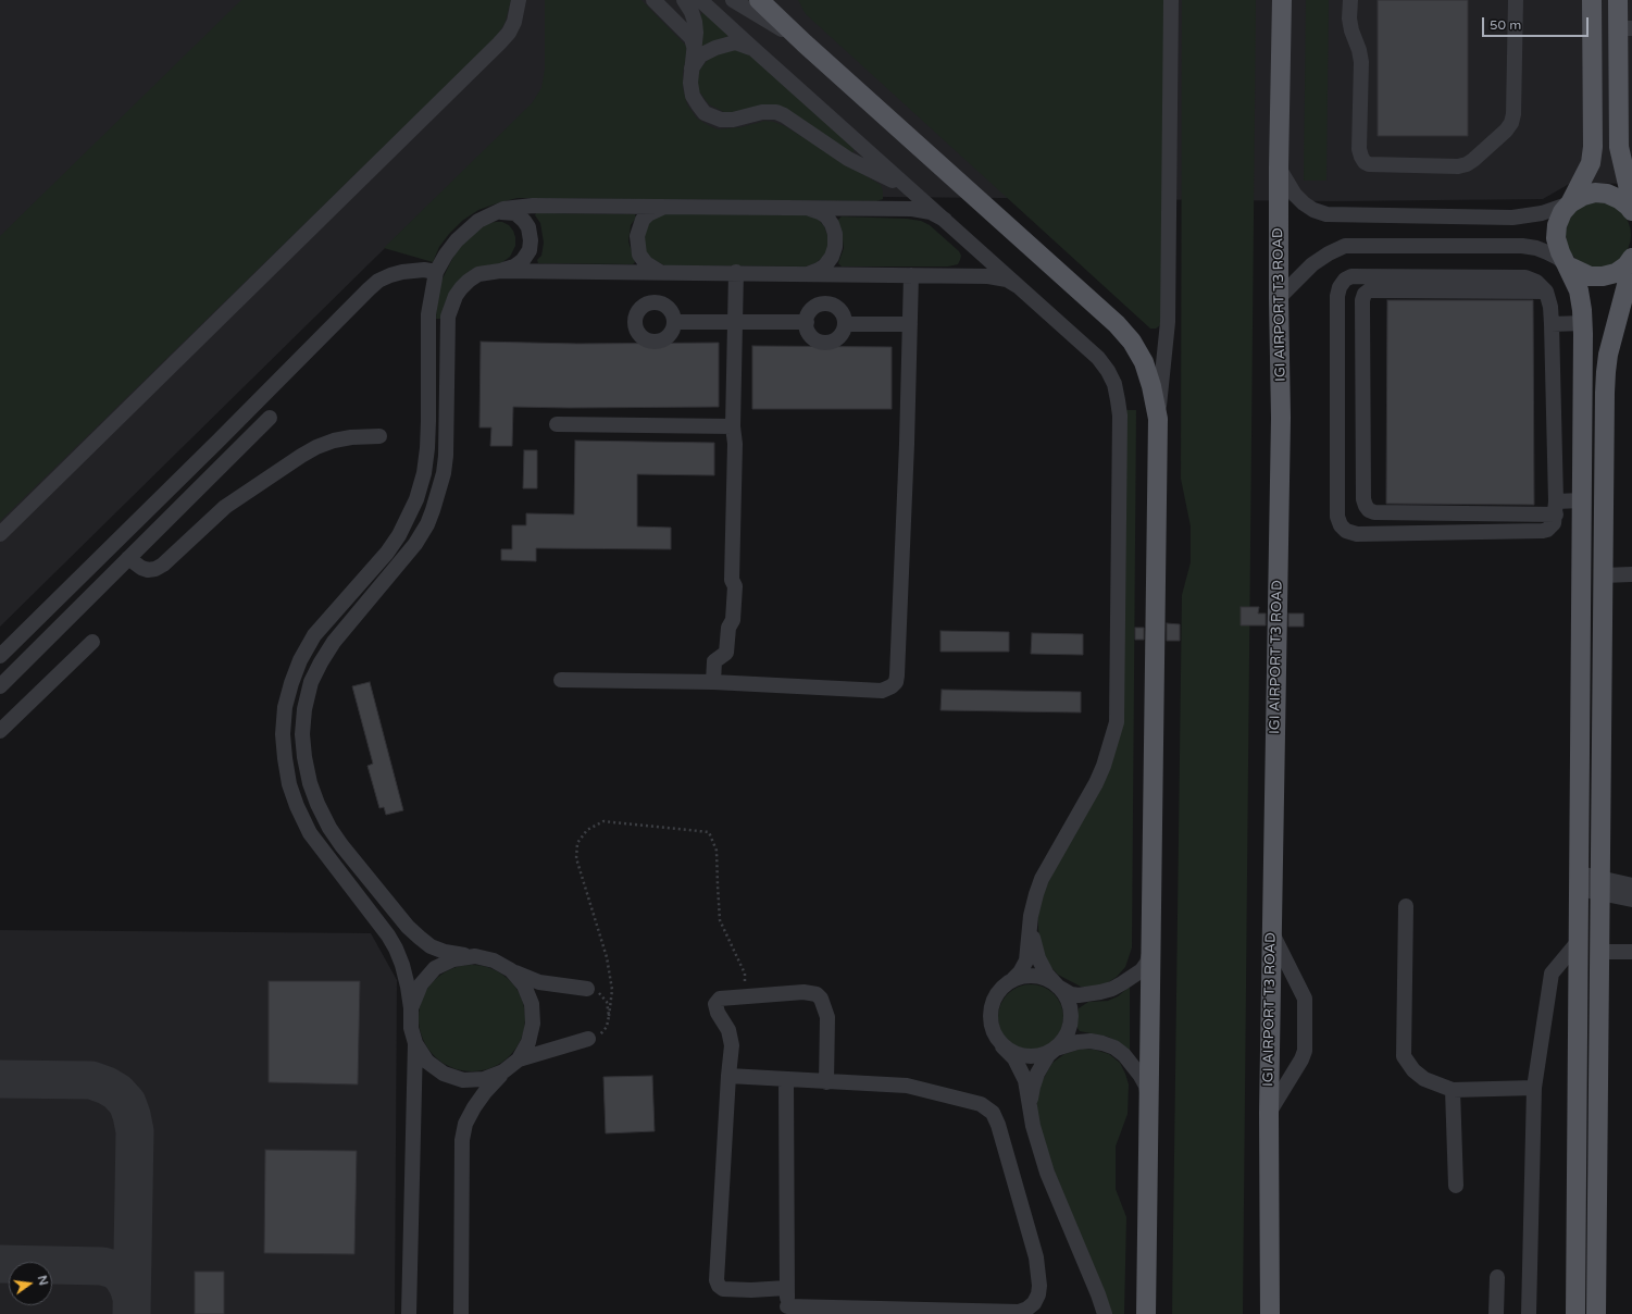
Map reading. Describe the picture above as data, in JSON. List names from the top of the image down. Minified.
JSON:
{"streets":{"main road":["IGI AIRPORT T3 ROAD"]},"scale_bar":"50 m","north":"right"}
